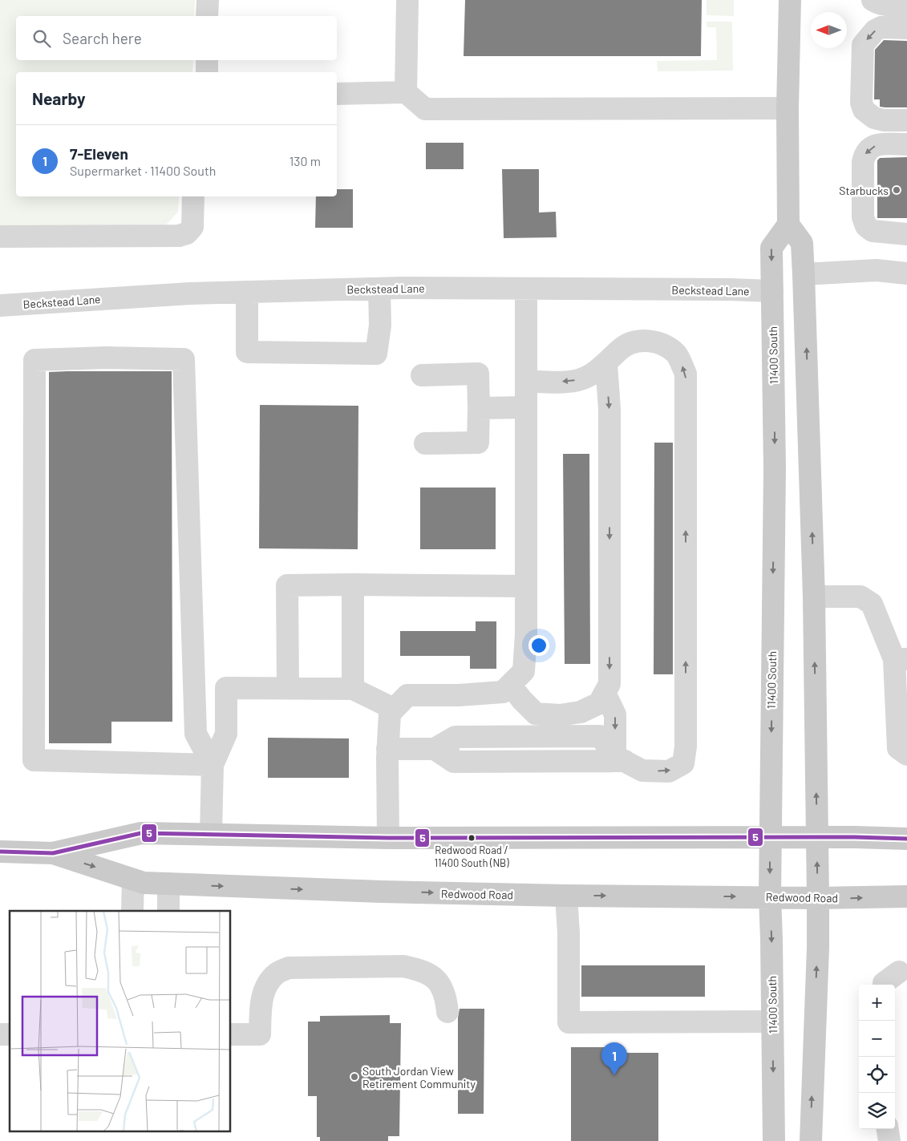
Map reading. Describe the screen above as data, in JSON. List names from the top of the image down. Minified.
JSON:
{"streets":{"main road":["11400 South","Redwood Road"],"street":["Beckstead Lane"]},"crossings":[["Beckstead Lane","11400 South"],["11400 South","Redwood Road"]],"places":["Starbucks","Redwood Road / 11400 South (NB)","South Jordan View Retirement Community"],"lines":["transit line 5"],"north":"left","page":{"search":"Search here","heading":"Nearby","list":[{"mark":"1","name":"7-Eleven","note":"Supermarket · 11400 South","value":"130 m"}],"map_buttons":["+","−"],"pins":"1"}}
